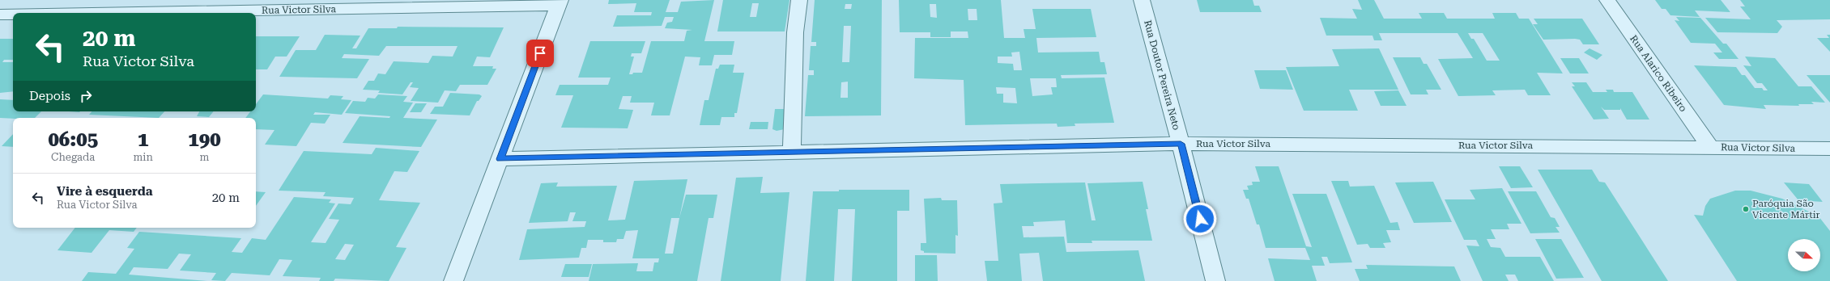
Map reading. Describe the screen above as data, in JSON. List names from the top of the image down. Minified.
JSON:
{"streets":{"street":["Rua Victor Silva","Rua Alarico Ribeiro","Rua Doutor Pereira Neto"]},"crossings":[["Rua Victor Silva","Rua Alarico Ribeiro"],["Rua Victor Silva","Rua Doutor Pereira Neto"]],"places":["Paróquia São Vicente Mártir"],"north":"right","page":{"turn":["20 m","Rua Victor Silva"],"then":"Depois","eta":["06:05","Chegada","1","min","190","m"],"list":[{"name":"Vire à esquerda","note":"Rua Victor Silva","value":"20 m"}]}}
